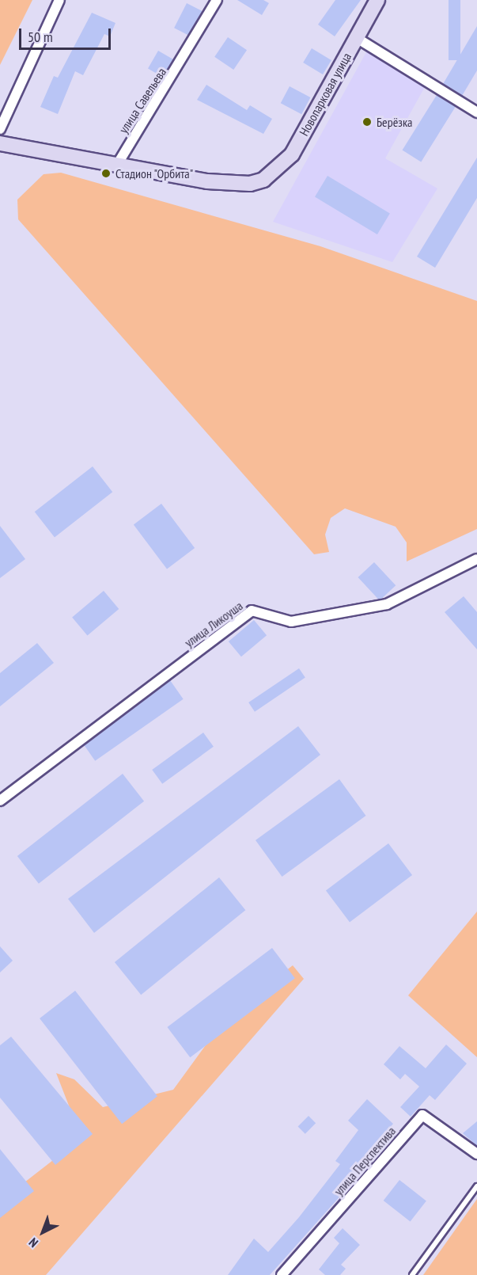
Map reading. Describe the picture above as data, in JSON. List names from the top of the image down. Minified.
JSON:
{"streets":{"street":["Новопарковая улица","улица Савельева","улица Ликоуша","улица Перспектива"]},"crossings":[["Новопарковая улица","улица Савельева"]],"places":["Берёзка","Стадион \"Орбита\""],"scale_bar":"50 m","north":"bottom left"}
